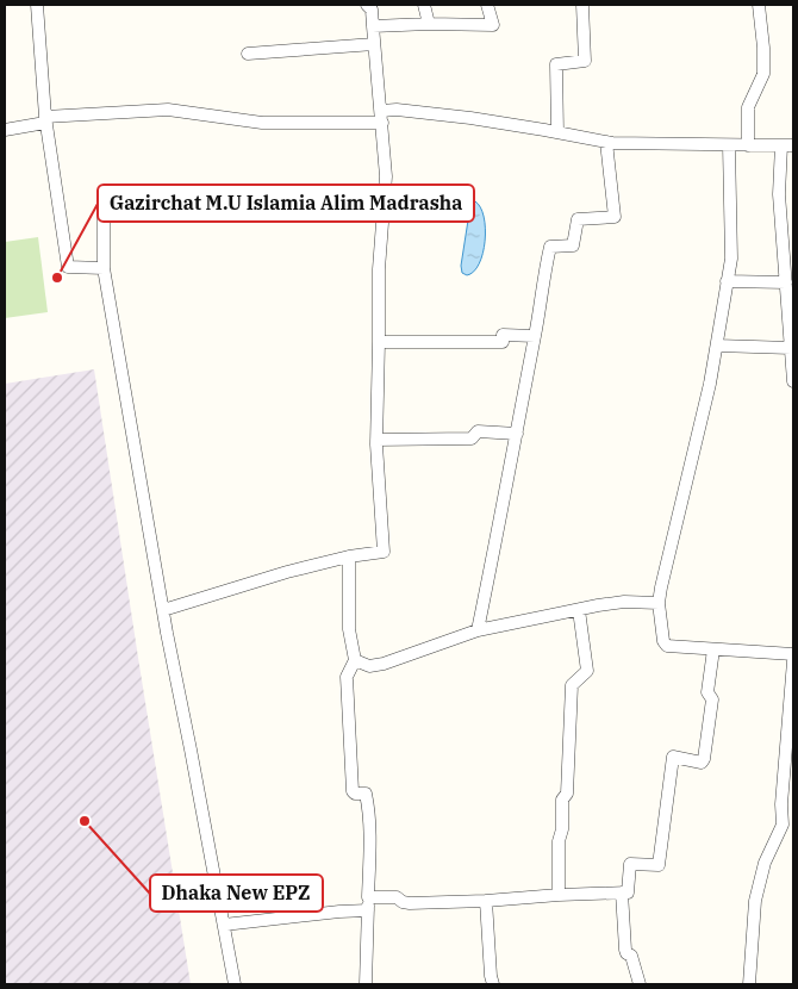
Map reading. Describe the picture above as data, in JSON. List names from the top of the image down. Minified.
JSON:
{"places":["Gazirchat M.U Islamia Alim Madrasha","Dhaka New EPZ"]}
